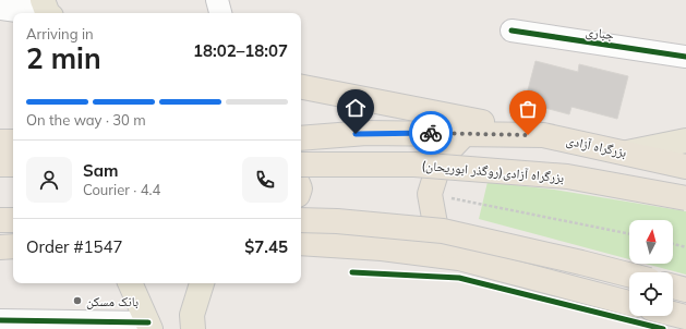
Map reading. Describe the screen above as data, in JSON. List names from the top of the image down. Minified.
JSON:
{"streets":{"highway":["بزرگراه آزادی","بزرگراه آزادی(روگذر ابوریحان)"],"street":["جباری"]},"places":["بانک مسکن"],"north":"top","page":{"heading":["2 min","Arriving in","18:02–18:07"],"panel":["Sam","Courier · 4.4","Order #1547","$7.45"],"bar":"On the way · 30 m"}}
